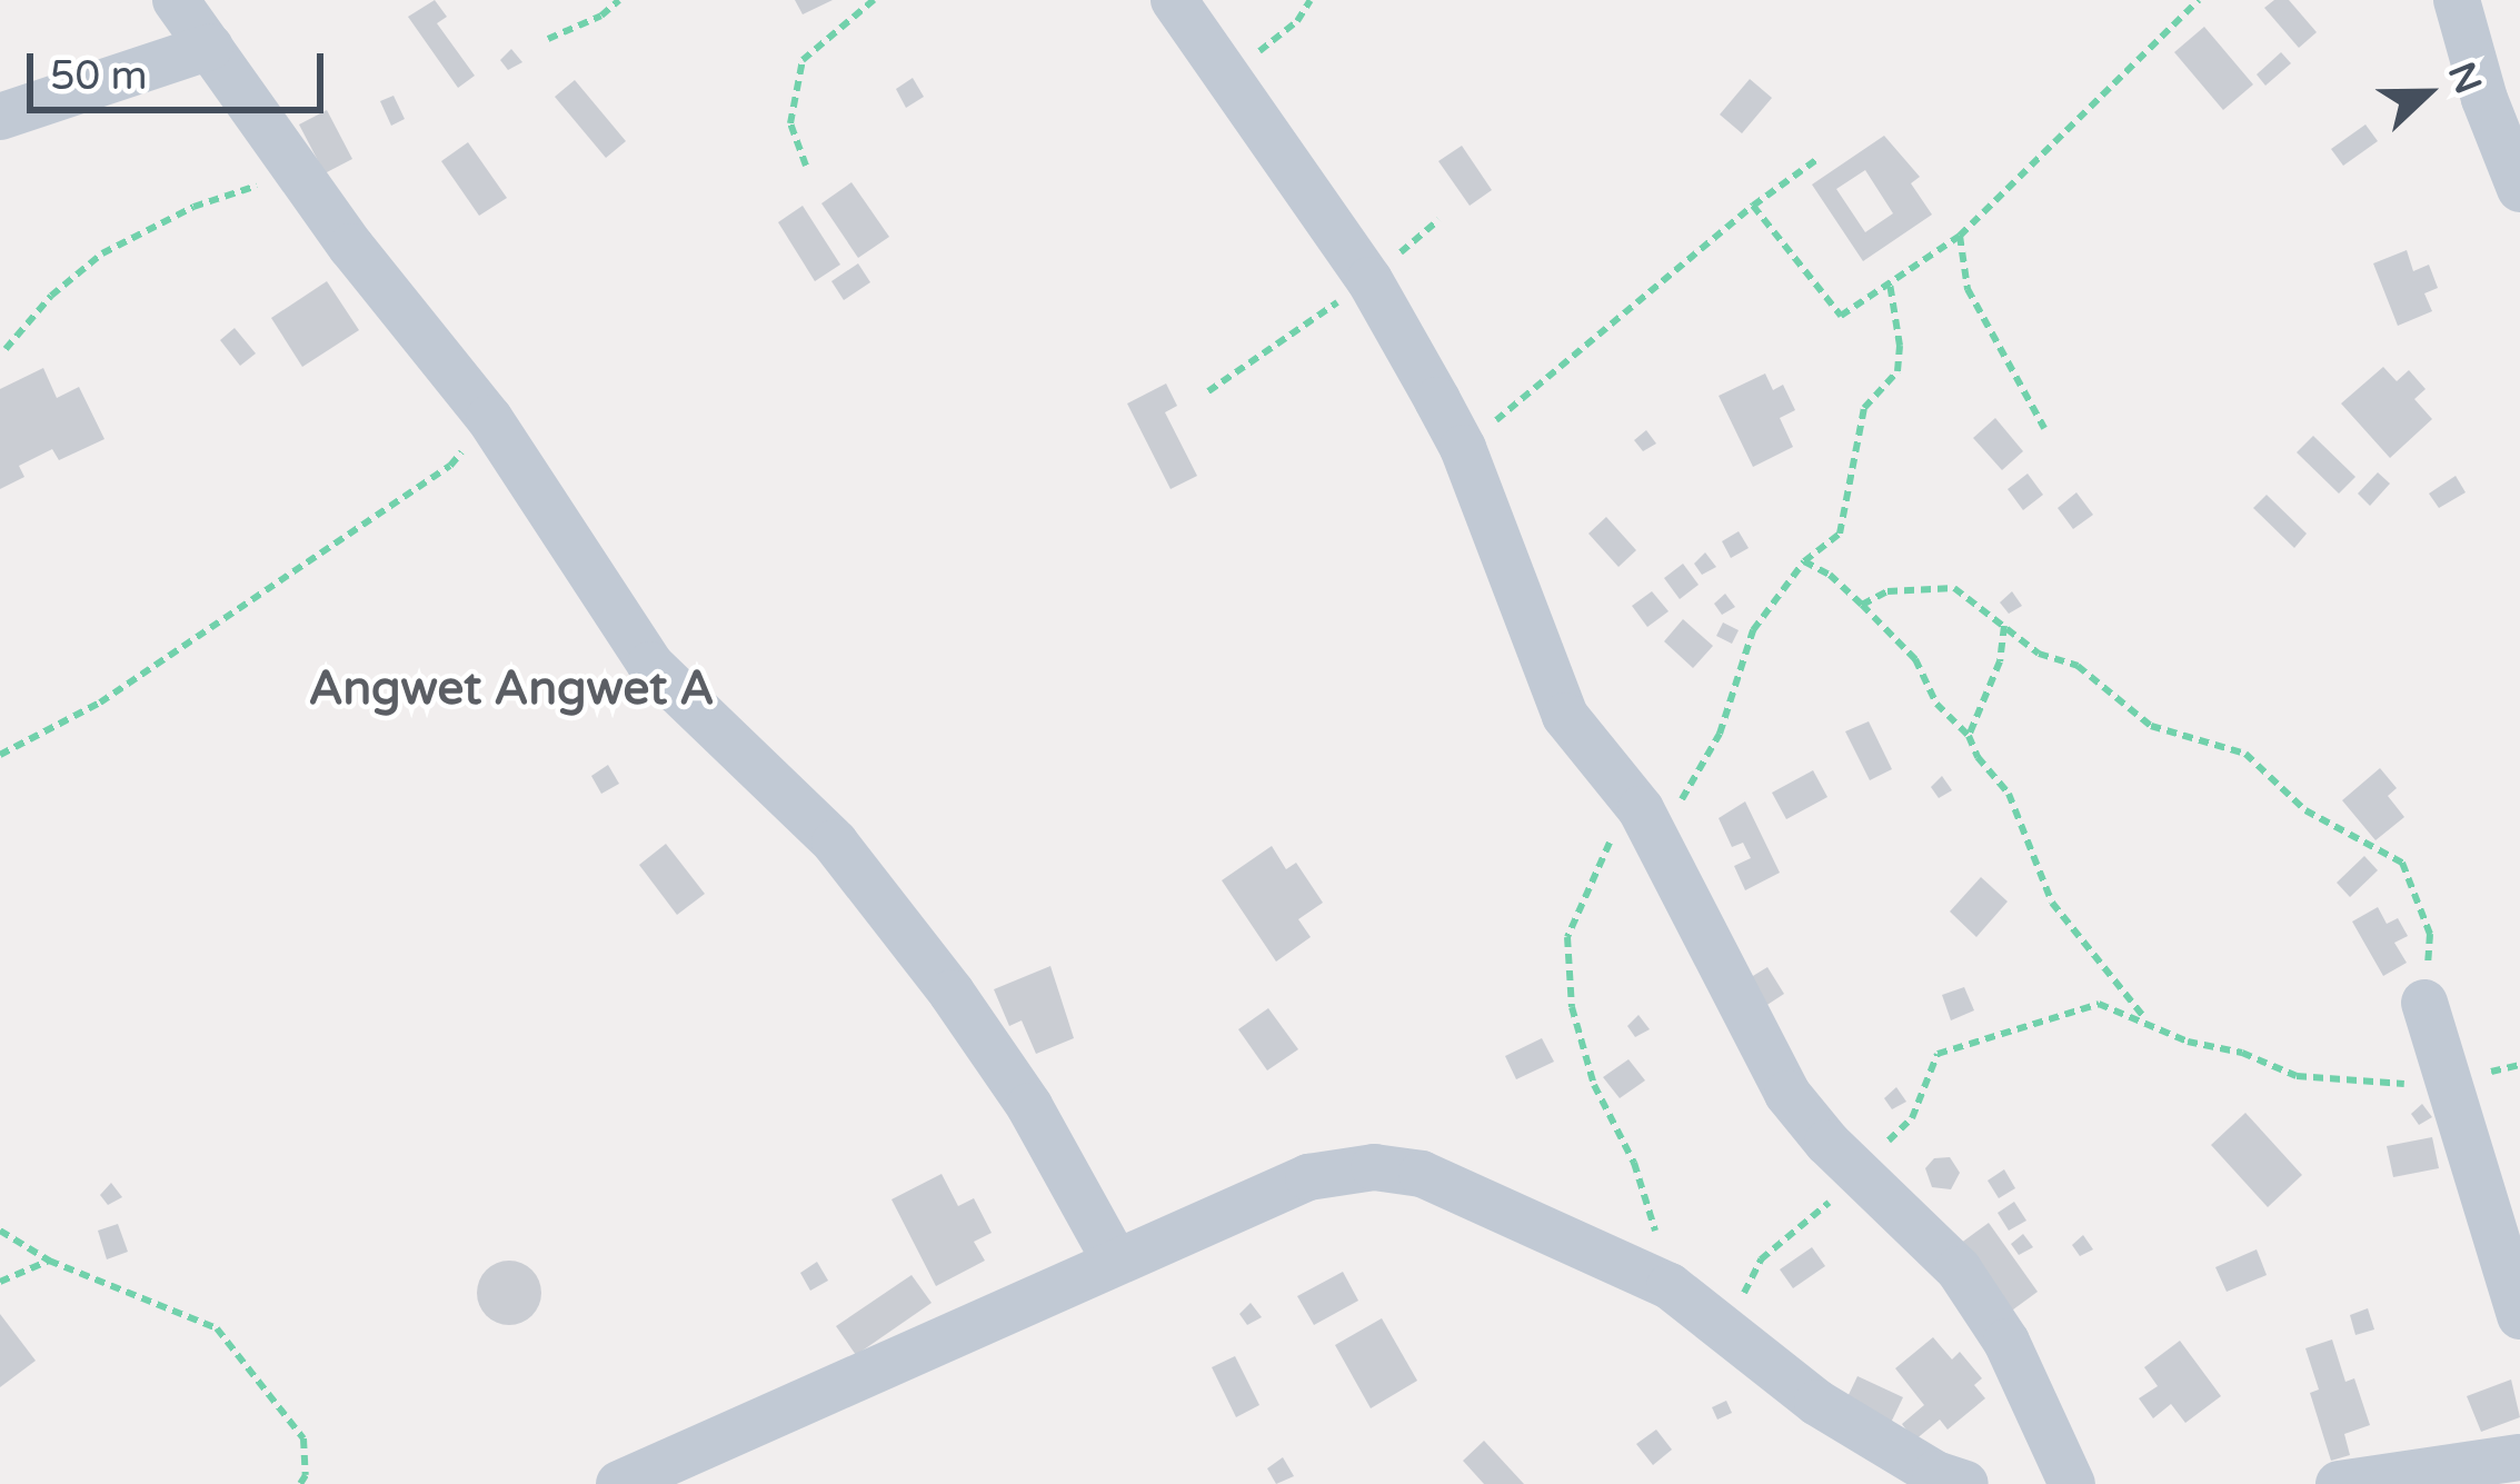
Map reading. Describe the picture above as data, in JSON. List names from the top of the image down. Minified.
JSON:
{"districts":["Angwet Angwet A"],"scale_bar":"50 m","north":"right"}
